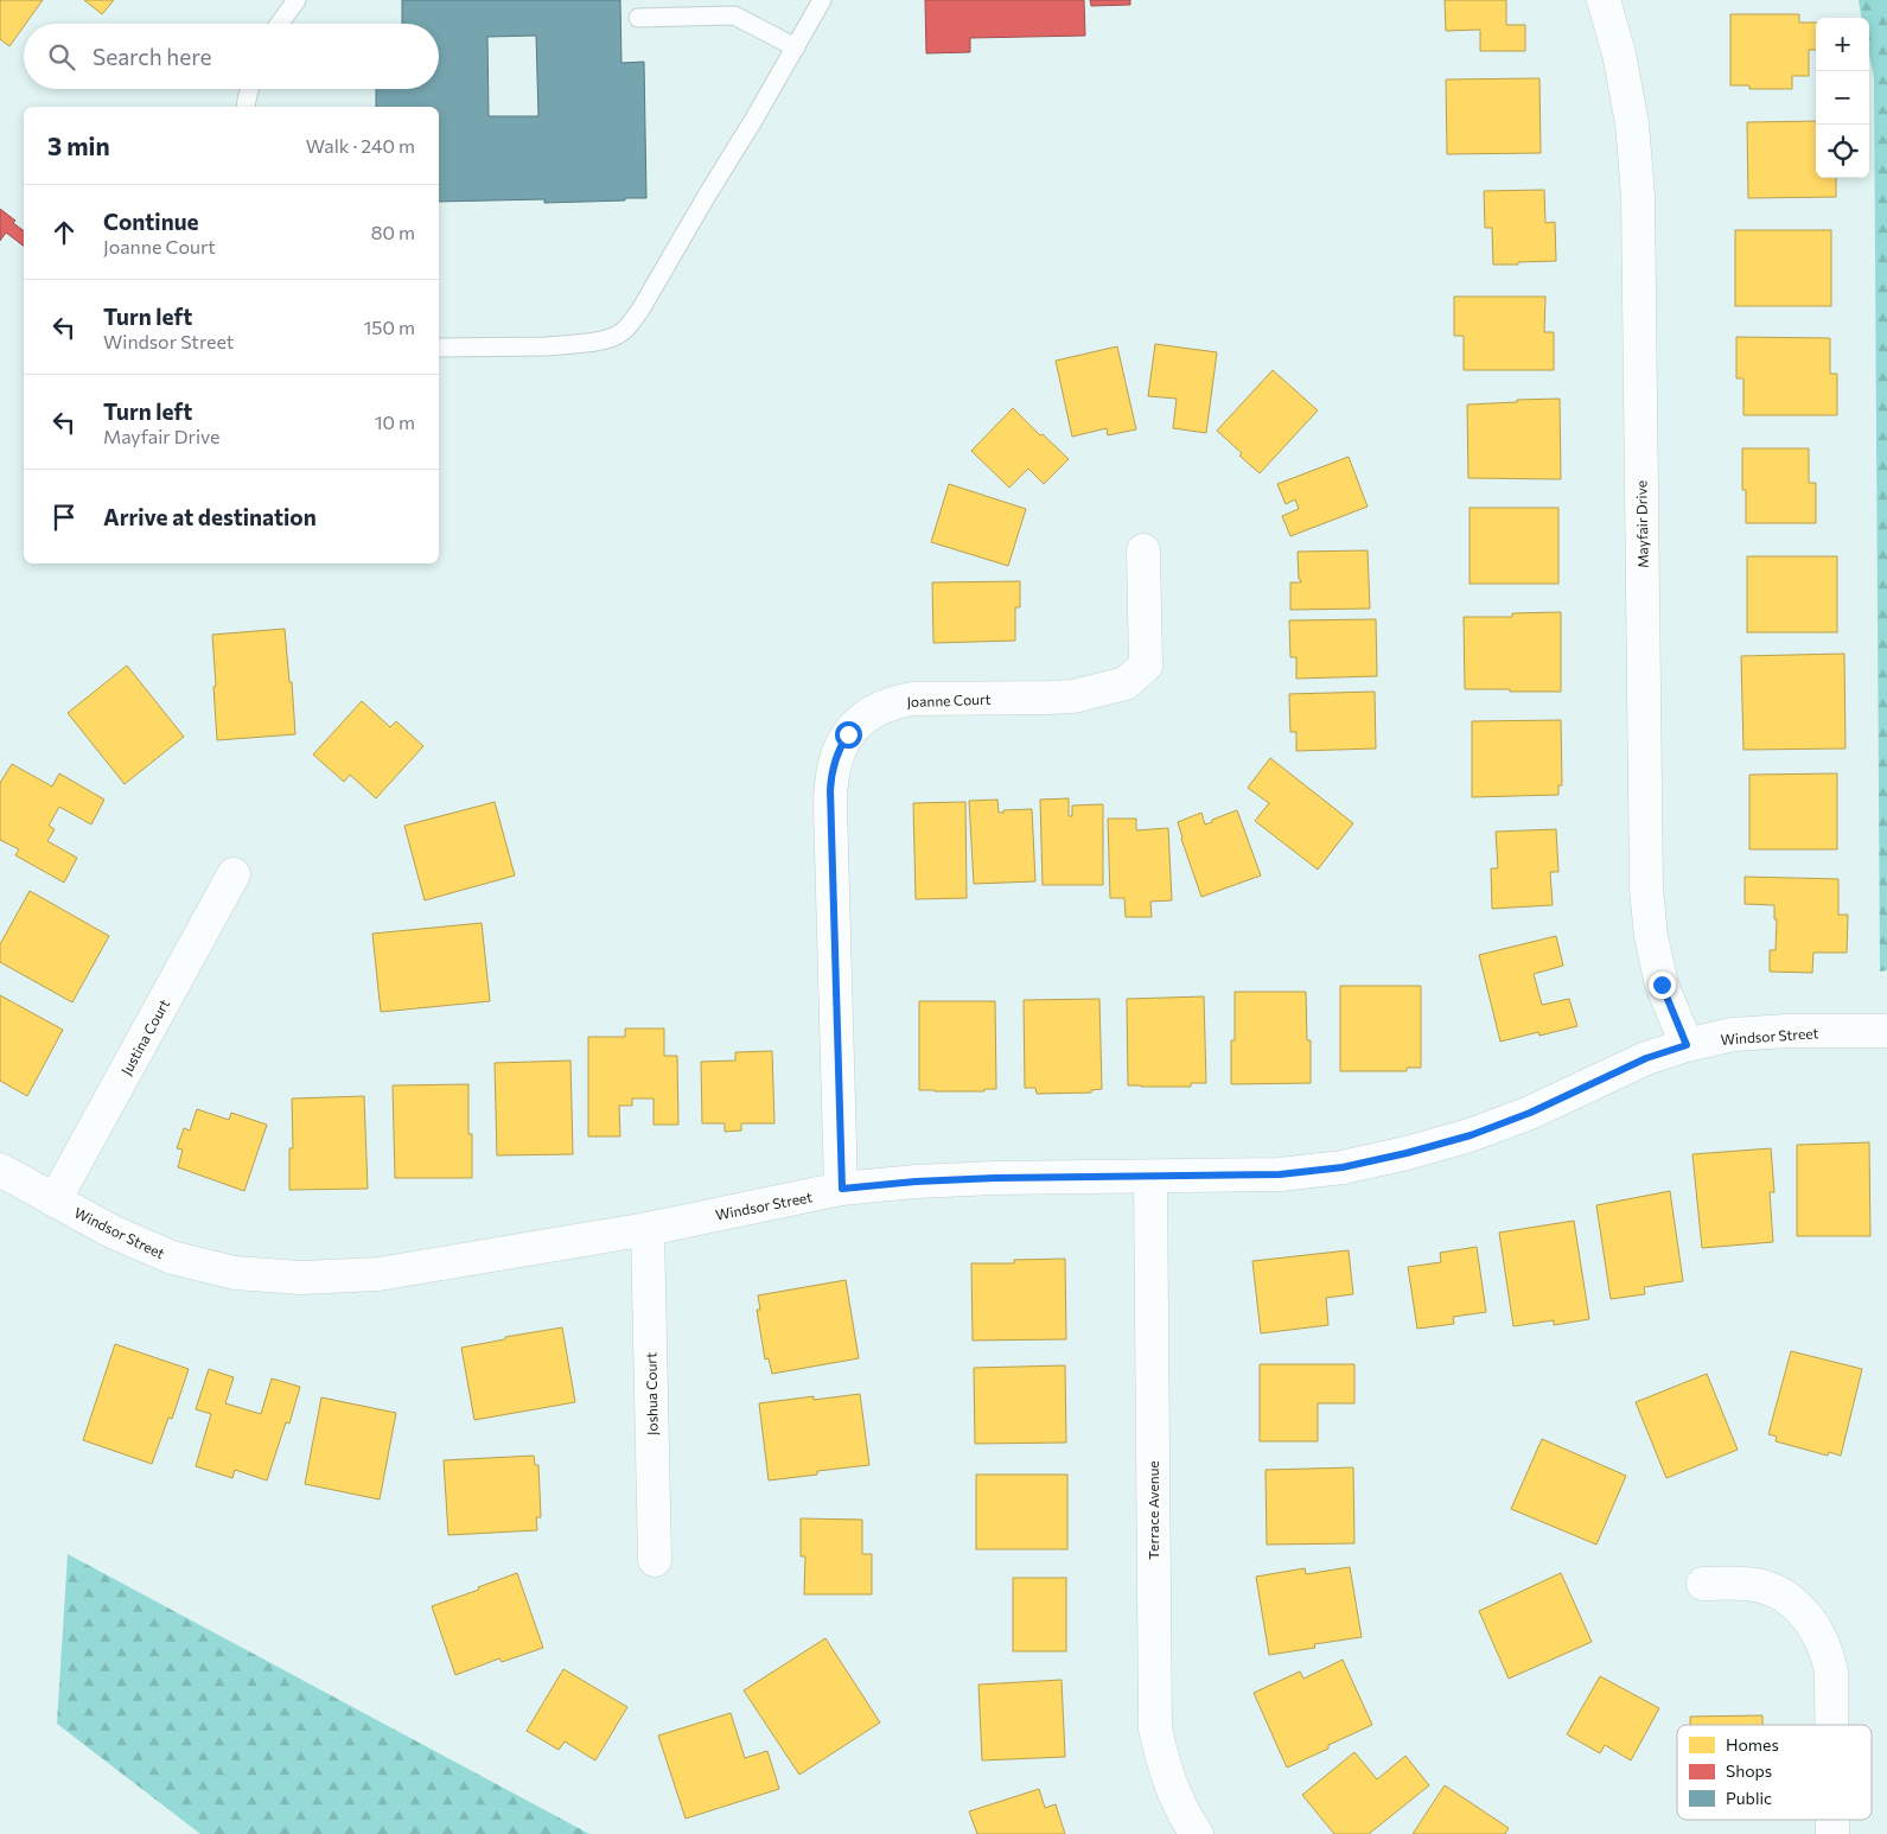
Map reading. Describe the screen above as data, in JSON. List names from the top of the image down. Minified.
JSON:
{"streets":{"street":["Mayfair Drive","Joanne Court","Windsor Street","Justina Court","Joshua Court","Terrace Avenue"]},"crossings":[["Mayfair Drive","Windsor Street"],["Joanne Court","Windsor Street"],["Windsor Street","Justina Court"],["Windsor Street","Joshua Court"],["Windsor Street","Terrace Avenue"]],"legend":["Homes","Shops","Public"],"page":{"map_buttons":["+","−"],"search":"Search here","heading":["3 min","Walk · 240 m"],"list":[["Continue","Joanne Court","80 m"],["Turn left","Windsor Street","150 m"],["Turn left","Mayfair Drive","10 m"],"Arrive at destination"]}}
